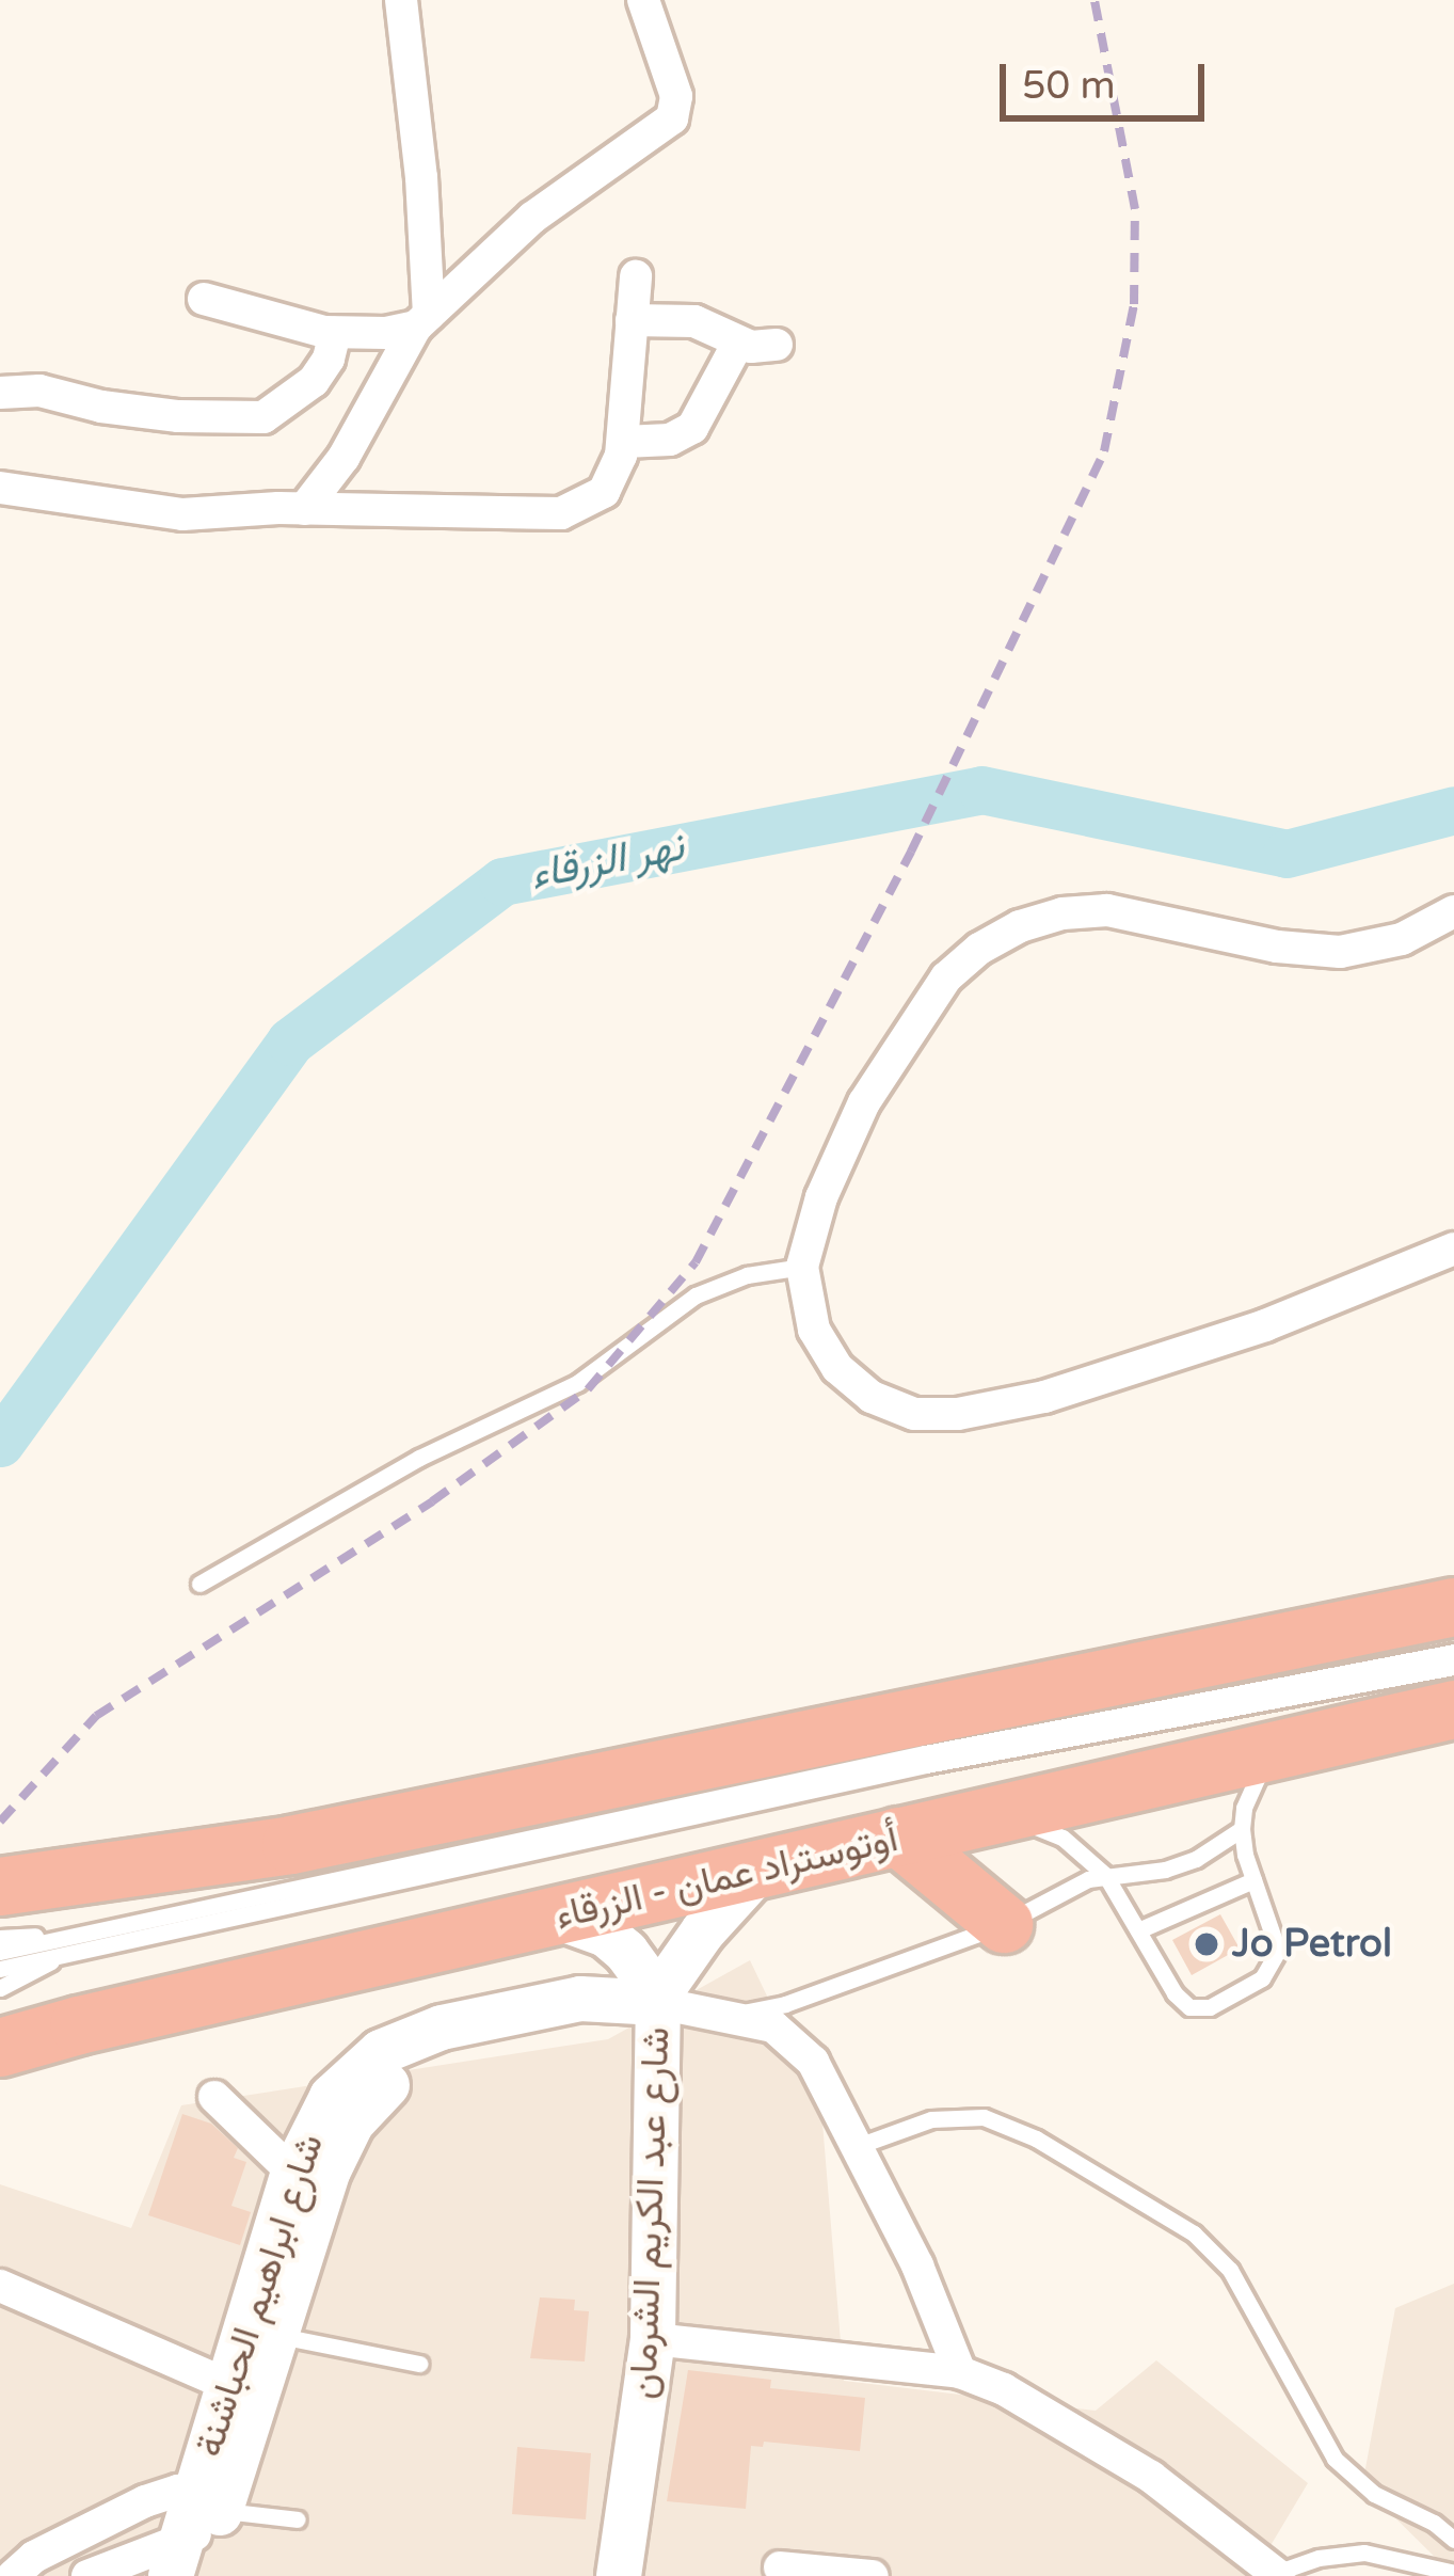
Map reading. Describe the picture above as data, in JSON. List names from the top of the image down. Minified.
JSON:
{"streets":{"highway":["أوتوستراد عمان - الزرقاء"],"street":["شارع عبد الكريم الشرمان","شارع ابراهيم الحباشنة"]},"crossings":[["أوتوستراد عمان - الزرقاء","شارع ابراهيم الحباشنة"],["شارع عبد الكريم الشرمان","شارع ابراهيم الحباشنة"]],"water":["نهر الزرقاء"],"places":["Jo Petrol"],"scale_bar":"50 m"}
